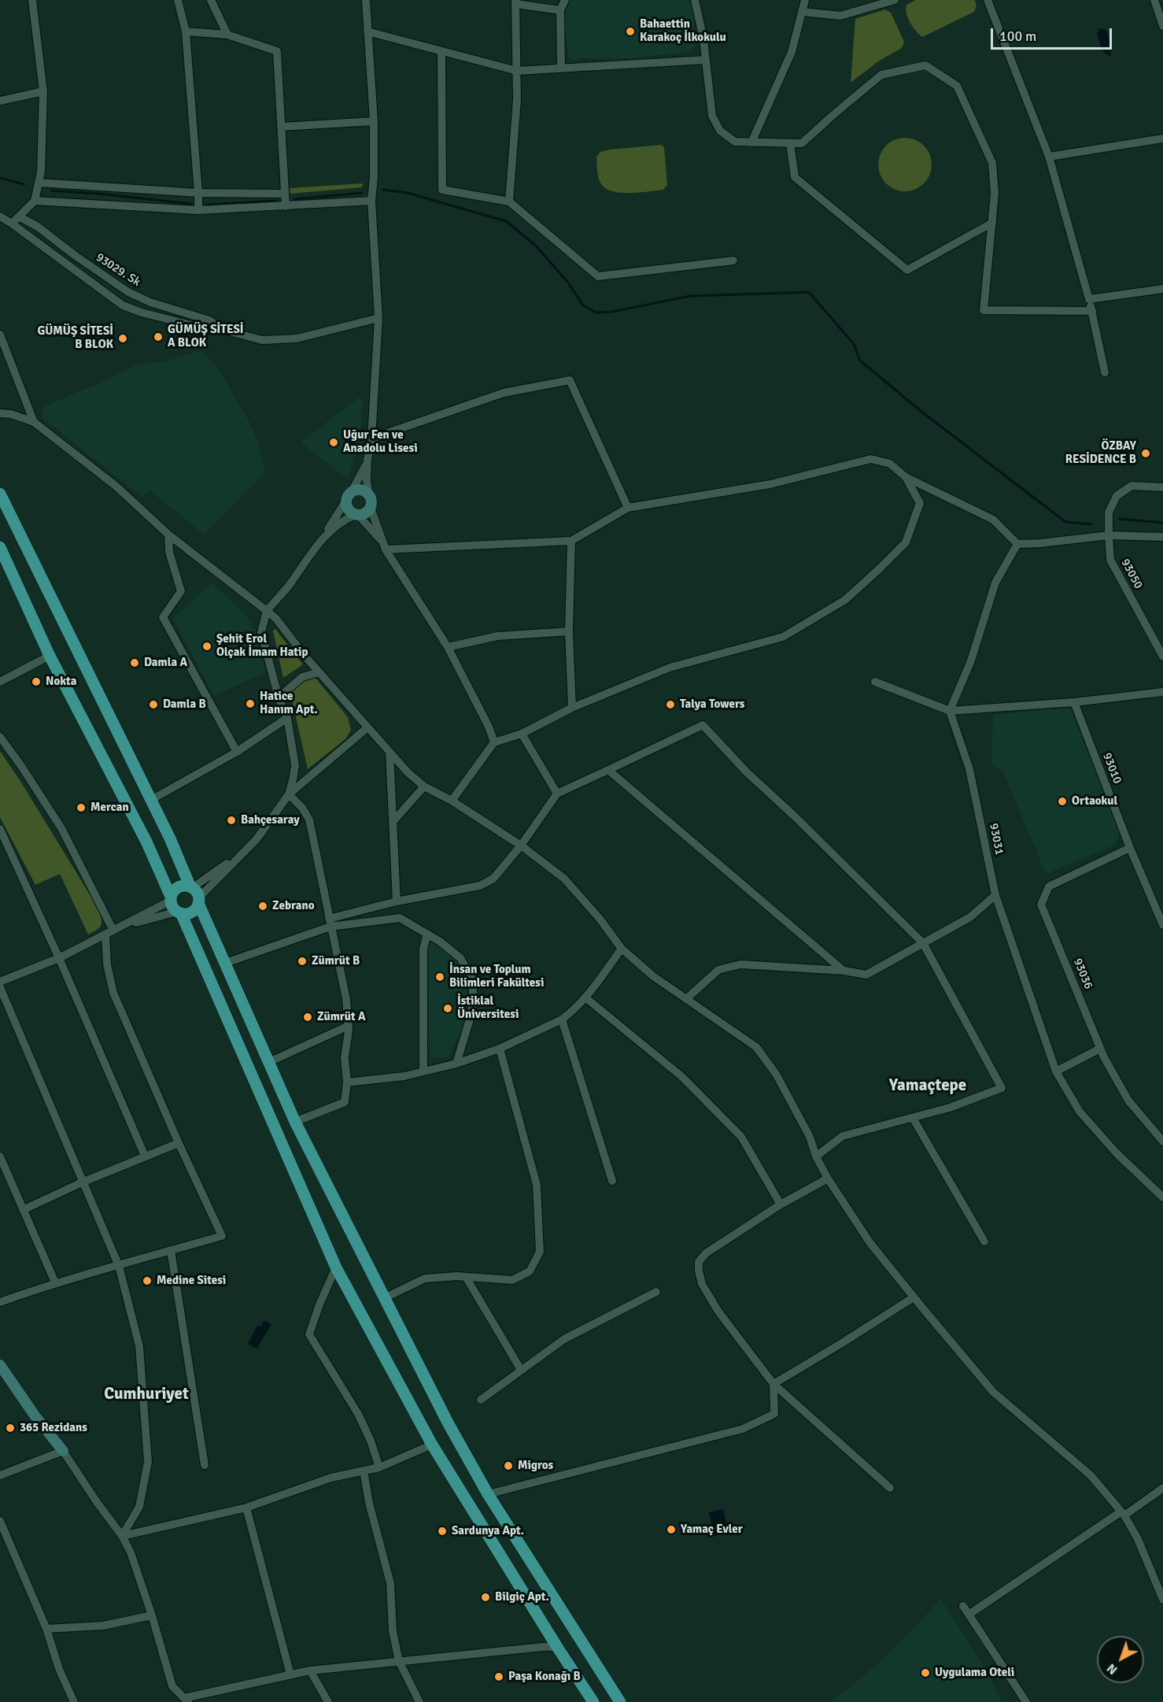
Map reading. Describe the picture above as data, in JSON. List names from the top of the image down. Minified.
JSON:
{"streets":{"street":["93029. Sk","93050","93010","93031","93036"]},"crossings":[["93010","93036"]],"districts":["Yamaçtepe","Cumhuriyet"],"places":["Bahaettin Karakoç İlkokulu","GÜMÜŞ SİTESİ A BLOK","GÜMÜŞ SİTESİ B BLOK","Uğur Fen ve Anadolu Lisesi","ÖZBAY RESİDENCE B","Şehit Erol Olçak İmam Hatip","Damla A","Nokta","Hatice Hanım Apt.","Damla B","Talya Towers","Ortaokul","Mercan","Bahçesaray","Zebrano","Zümrüt B","İnsan ve Toplum Bilimleri Fakültesi","İstiklal Üniversitesi","Zümrüt A","Medine Sitesi","365 Rezidans","Migros","Yamaç Evler","Sardunya Apt.","Bilgiç Apt.","Uygulama Oteli","Paşa Konağı B"],"scale_bar":"100 m","north":"bottom left"}
